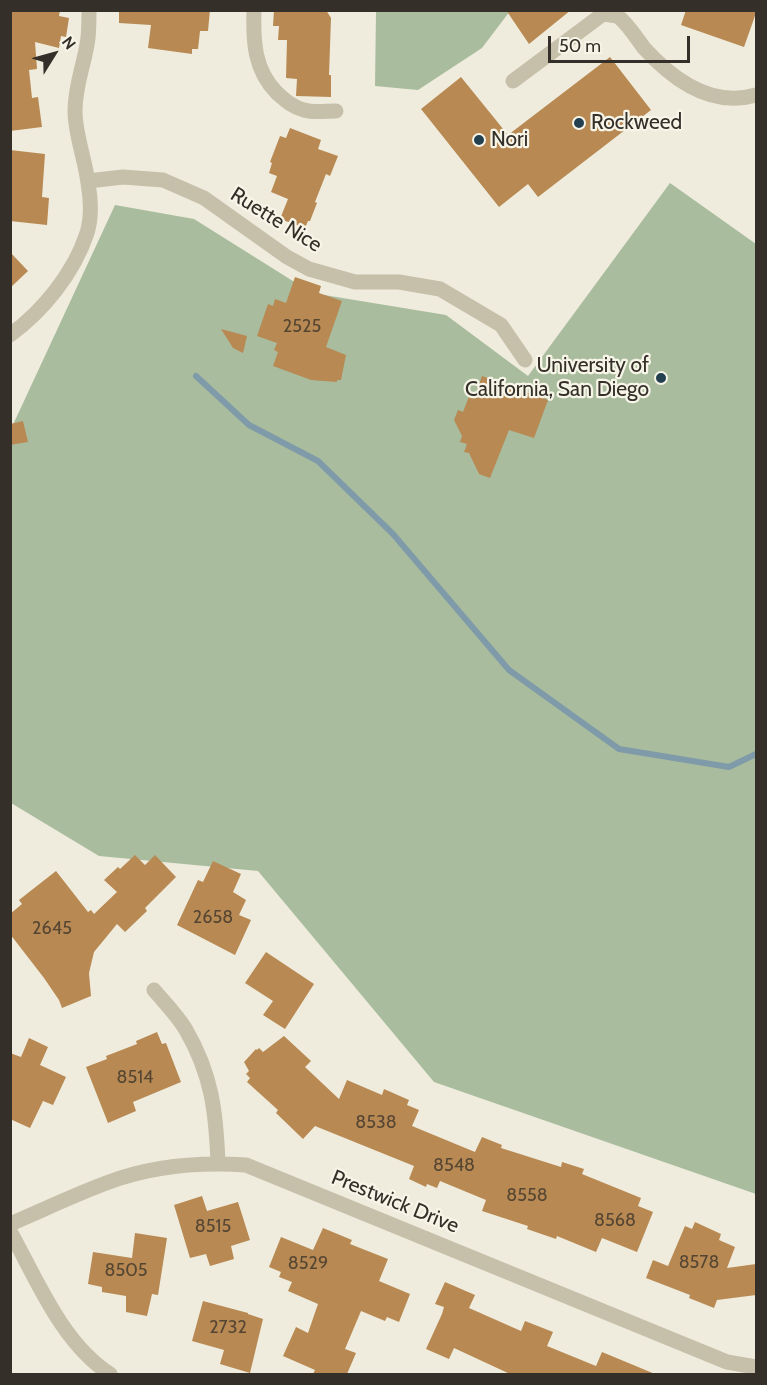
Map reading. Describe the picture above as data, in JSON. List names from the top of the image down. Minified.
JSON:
{"streets":{"street":["Ruette Nice","Prestwick Drive"]},"places":["Rockweed","Nori","University of California, San Diego"],"house_numbers":["2525","2658","2645","8514","8538","8548","8558","8568","8515","8578","8529","8505","2732"],"scale_bar":"50 m","north":"top right"}
